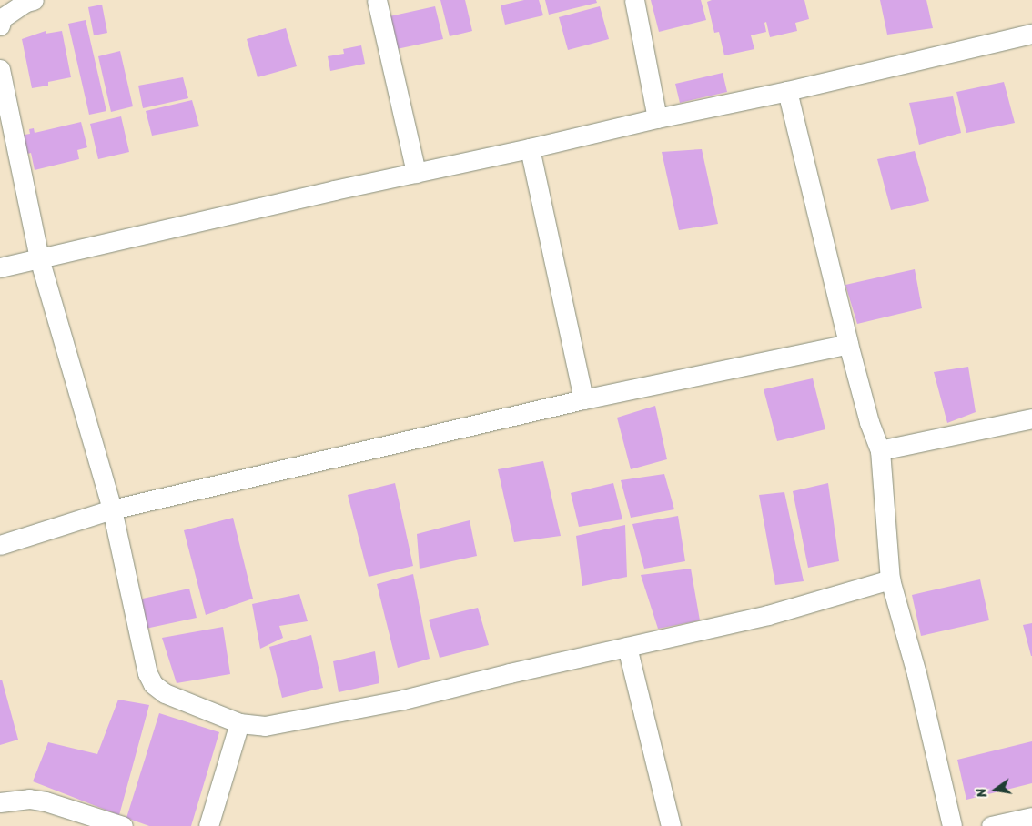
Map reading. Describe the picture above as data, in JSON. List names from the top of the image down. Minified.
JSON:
{"north":"left"}
